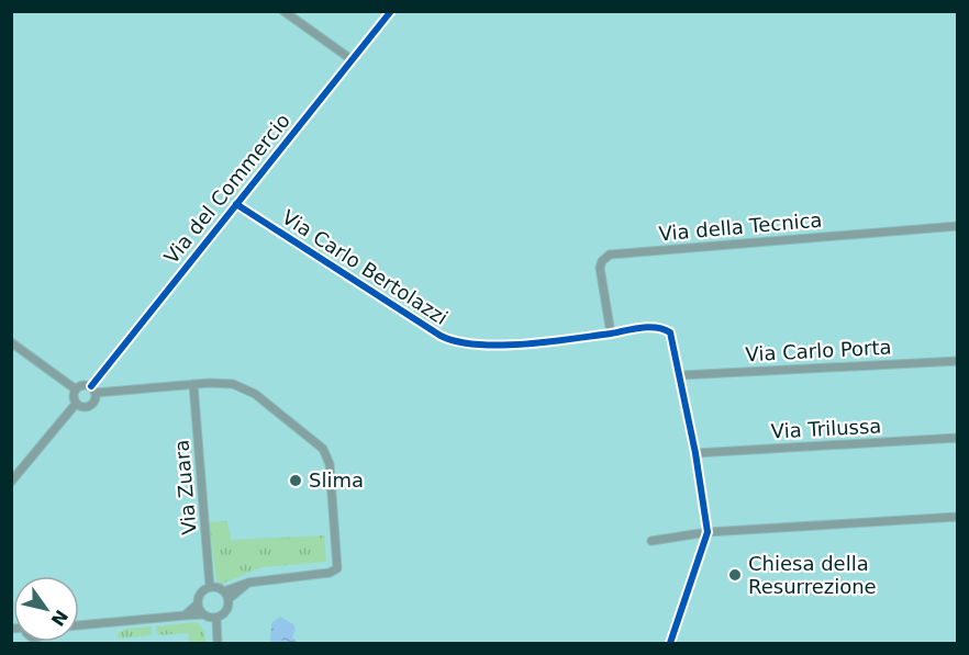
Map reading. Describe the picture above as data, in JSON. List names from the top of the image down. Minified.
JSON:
{"streets":{"street":["Via del Commercio","Via della Tecnica","Via Carlo Bertolazzi","Via Carlo Porta","Via Trilussa","Via Zuara"]},"crossings":[["Via del Commercio","Via Carlo Bertolazzi"],["Via della Tecnica","Via Carlo Bertolazzi"],["Via Carlo Bertolazzi","Via Carlo Porta"],["Via Carlo Bertolazzi","Via Trilussa"]],"places":["Slima","Chiesa della Resurrezione"],"north":"bottom right"}
